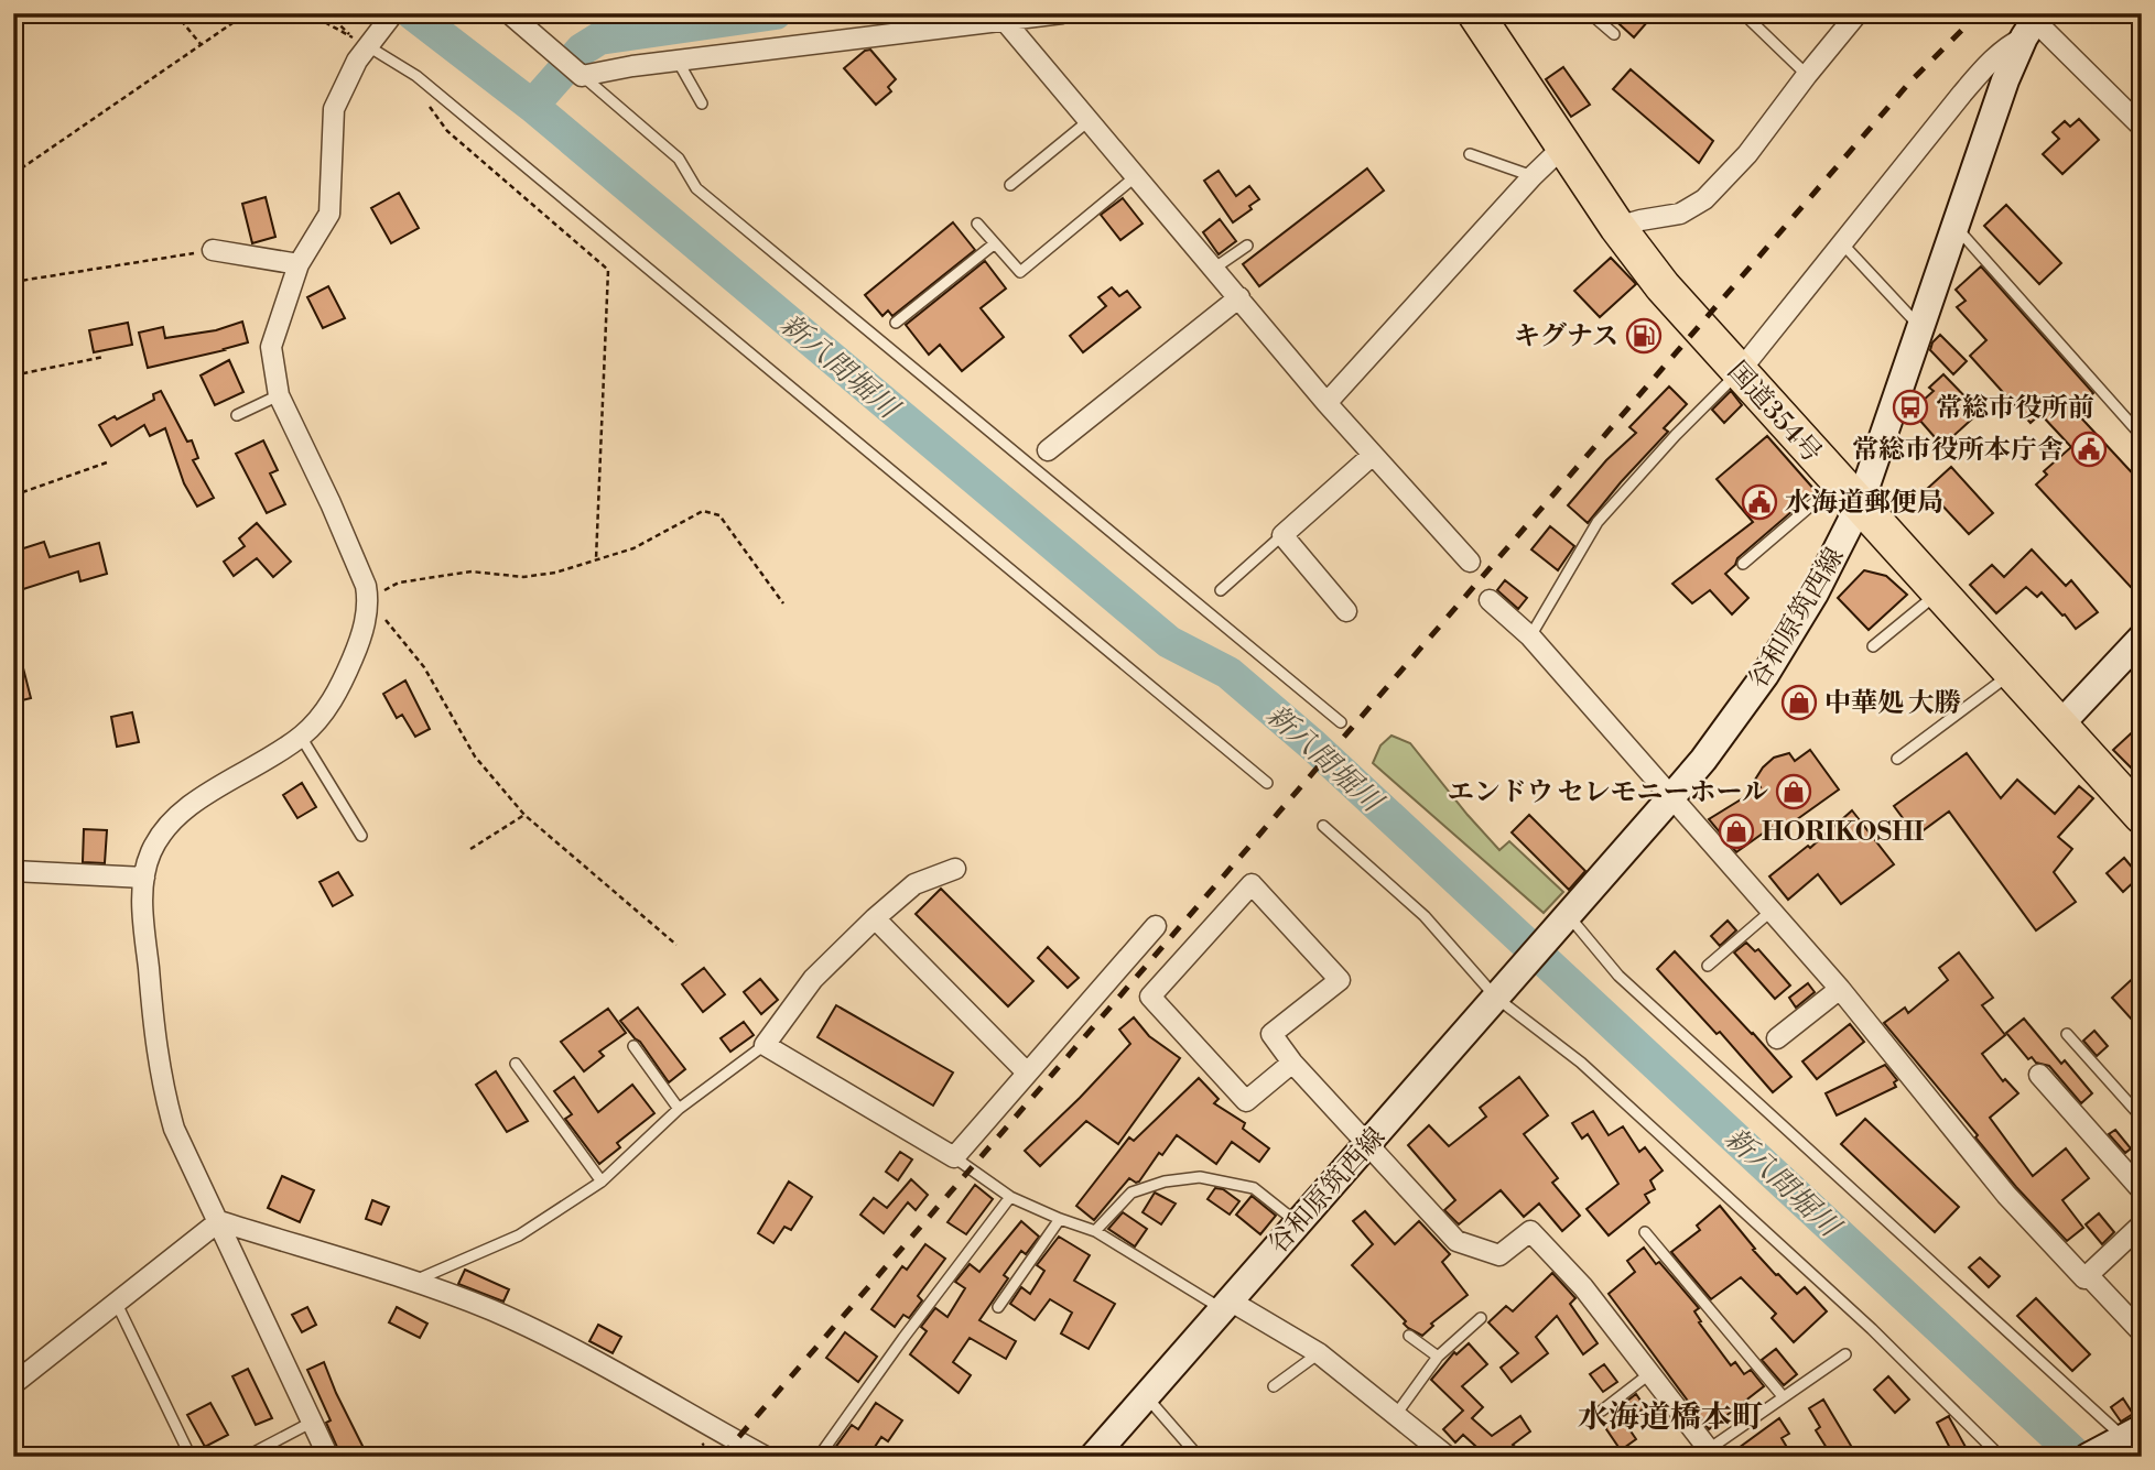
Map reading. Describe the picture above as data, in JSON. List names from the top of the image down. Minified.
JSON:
{"streets":{"highway":["国道354号"],"main road":["谷和原筑西線"]},"crossings":[["国道354号","谷和原筑西線"]],"districts":["水海道橋本町"],"water":["新八間堀川"],"places":{"fuel station":["キグナス"],"bus stop":["常総市役所前"],"public building":["常総市役所本庁舎","水海道郵便局"],"shop":["中華処 大勝","エンドウ セレモニーホール","HORIKOSHI"]}}
